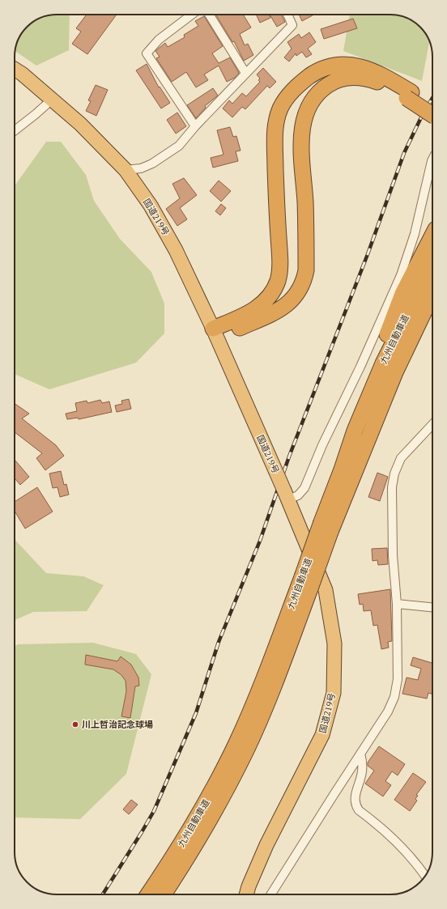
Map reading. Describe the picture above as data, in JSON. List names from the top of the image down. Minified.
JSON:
{"streets":{"highway":["国道219号","九州自動車道"]},"places":["川上哲治記念球場"]}
